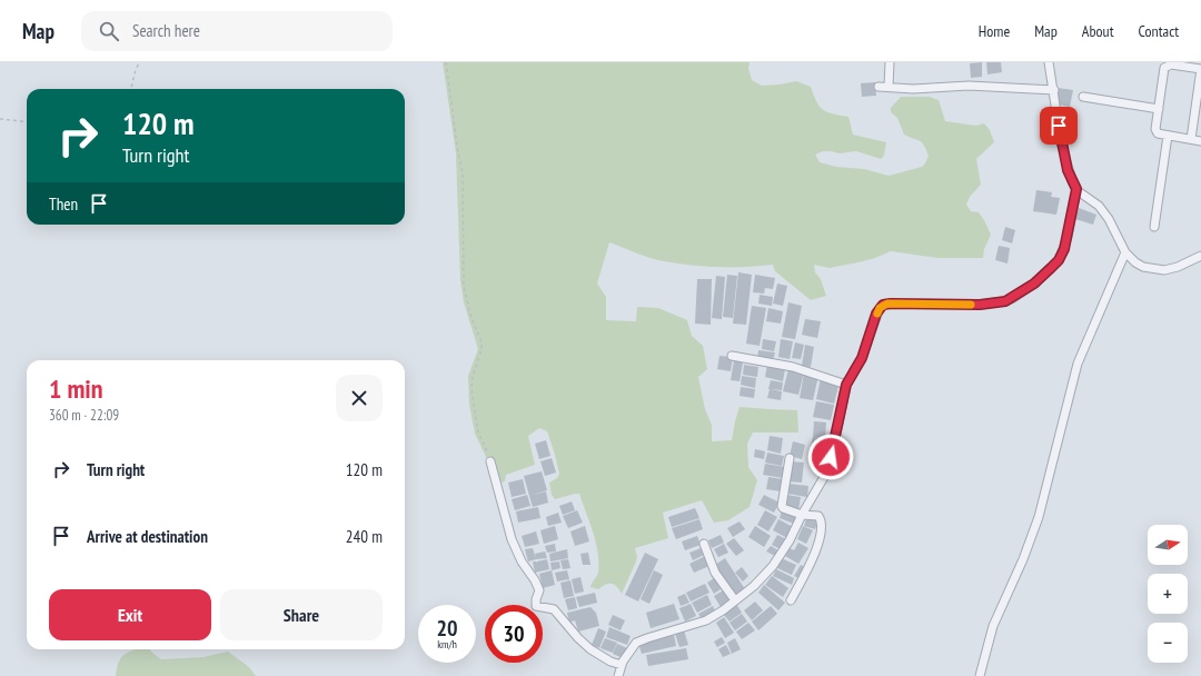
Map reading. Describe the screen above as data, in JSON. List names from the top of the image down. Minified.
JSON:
{"north":"right","page":{"header":"Map","search":"Search here","nav":["Home","Map","About","Contact"],"turn":["120 m","Turn right"],"then":"Then","heading":["1 min","360 m · 22:09"],"list":[{"name":"Turn right","value":"120 m"},{"name":"Arrive at destination","value":"240 m"}],"map_buttons":["+","−"],"buttons":["Exit","Share"],"speed":"20 km/h","limit":"30"}}
